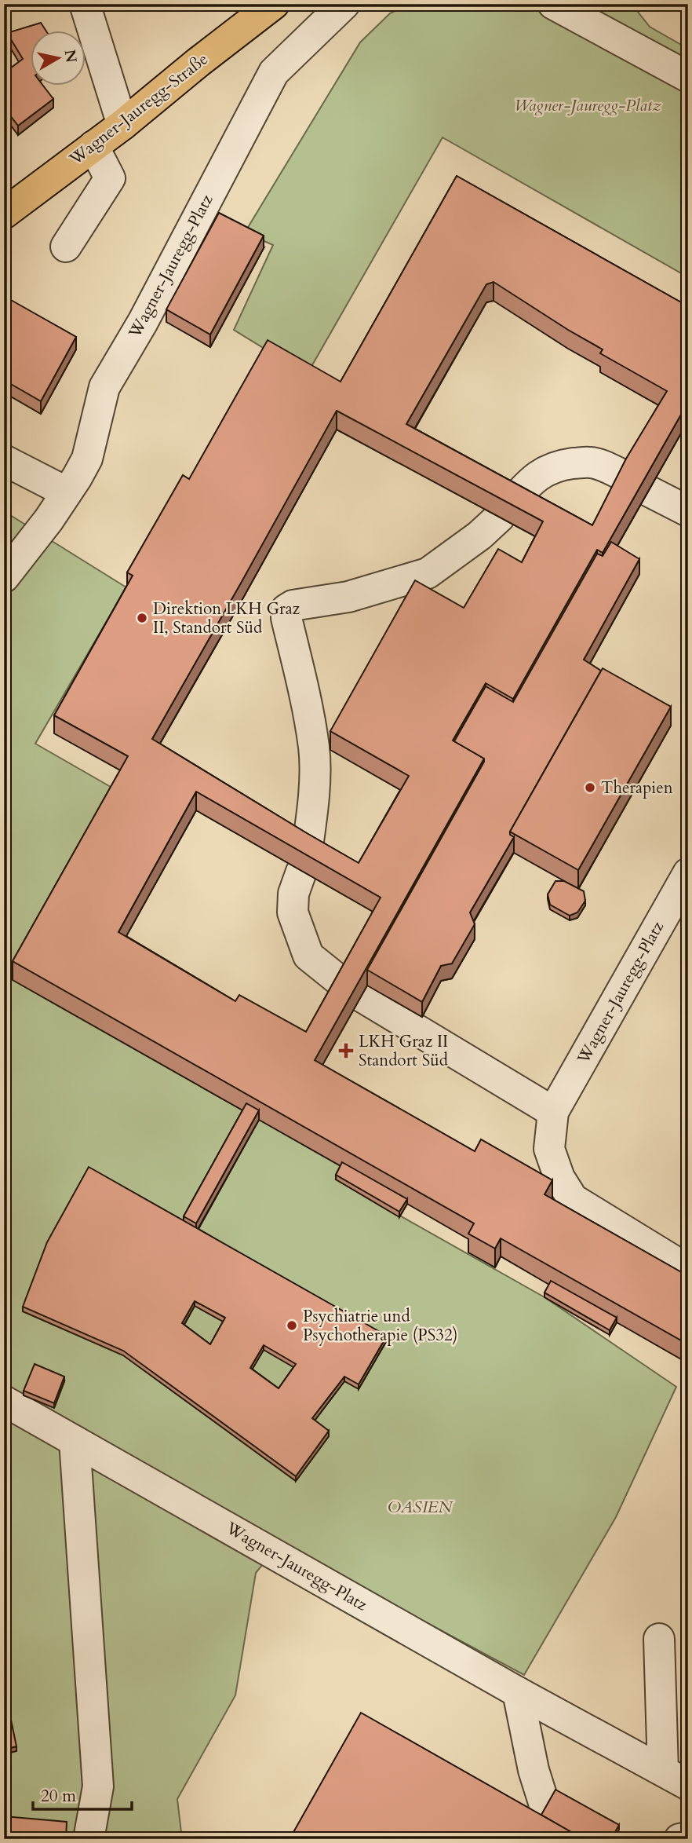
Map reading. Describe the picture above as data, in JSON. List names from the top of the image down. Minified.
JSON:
{"streets":{"main road":["Wagner-Jauregg-Straße"],"street":["Wagner-Jauregg-Platz"]},"parks":["Wagner-Jauregg-Platz","OASIEN"],"places":{"other":["Direktion LKH Graz II, Standort Süd","Therapien","Psychiatrie und Psychotherapie (PS32)"],"health":["LKH Graz II Standort Süd"]},"scale_bar":"20 m","north":"right"}
